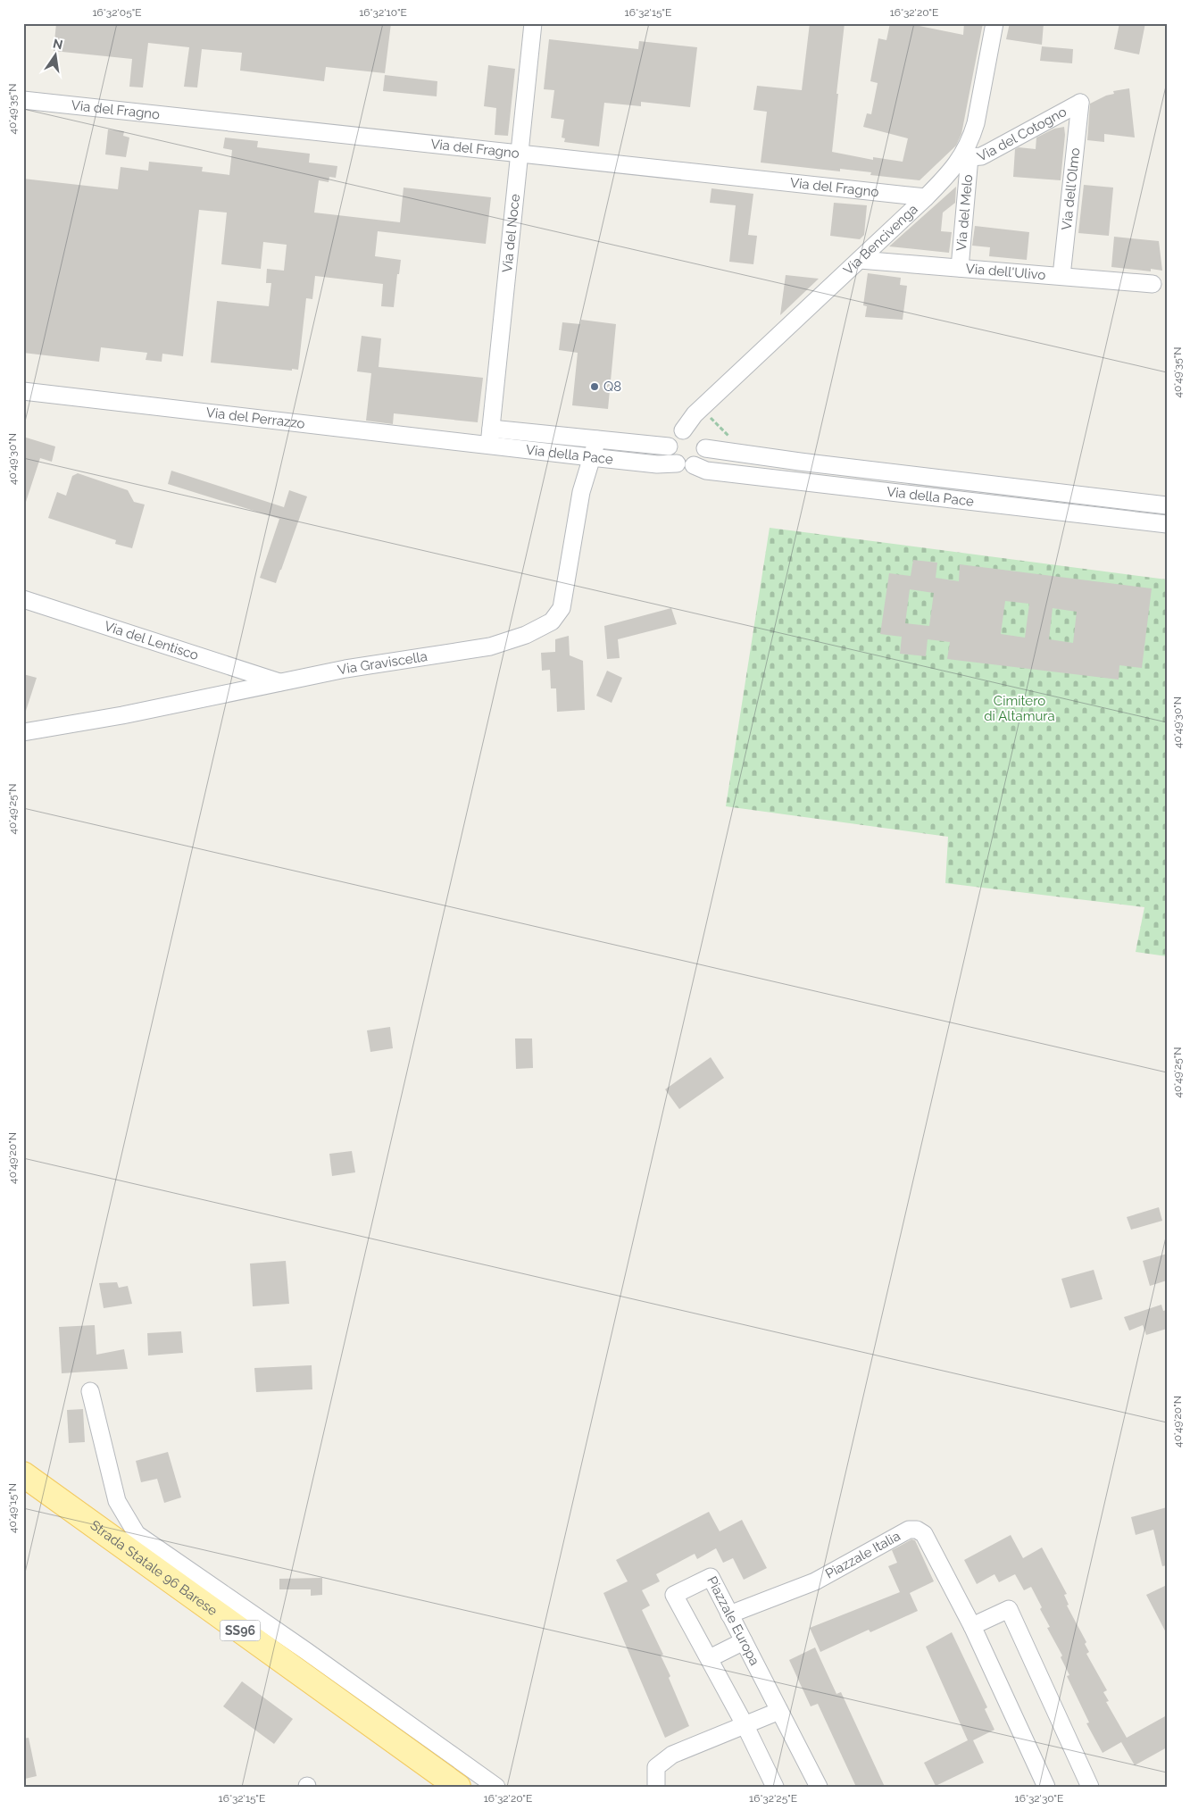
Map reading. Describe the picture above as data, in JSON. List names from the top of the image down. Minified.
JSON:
{"streets":{"main road":["Strada Statale 96 Barese","SS96"],"street":["Via del Fragno","Via del Cotogno","Via dell'Olmo","Via del Melo","Via del Noce","Via Bencivenga","Via dell'Ulivo","Via del Perrazzo","Via della Pace","Via del Lentisco","Via Graviscella","Piazzale Italia","Piazzale Europa"]},"crossings":[["Via del Fragno","Via del Noce"],["Via del Fragno","Via Bencivenga"],["Via del Cotogno","Via dell'Olmo"],["Via del Cotogno","Via del Melo"],["Via del Cotogno","Via Bencivenga"],["Via dell'Olmo","Via dell'Ulivo"],["Via del Melo","Via Bencivenga"],["Via del Melo","Via dell'Ulivo"],["Via del Noce","Via del Perrazzo"],["Via del Noce","Via della Pace"],["Via Bencivenga","Via dell'Ulivo"],["Via Bencivenga","Via della Pace"],["Via del Perrazzo","Via della Pace"],["Via della Pace","Via Graviscella"],["Via del Lentisco","Via Graviscella"],["Piazzale Italia","Piazzale Europa"]],"parks":["Cimitero di Altamura"],"places":["Q8"],"north":"top","coordinates":["16°32'05\"E","16°32'10\"E","16°32'15\"E","16°32'20\"E","40°49'35\"N","40°49'30\"N","40°49'25\"N","40°49'20\"N","40°49'15\"N","16°32'25\"E","16°32'30\"E"]}
